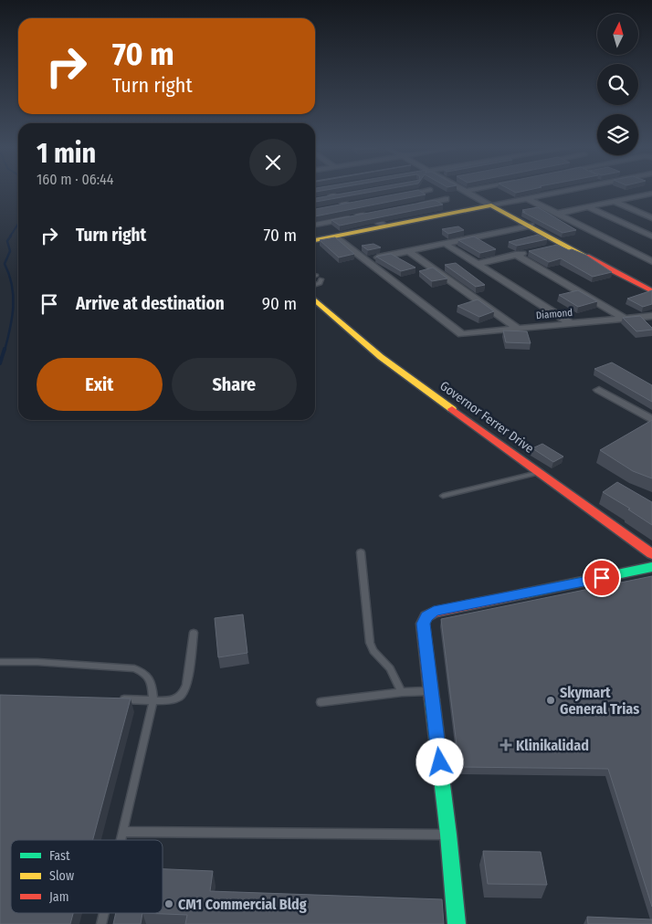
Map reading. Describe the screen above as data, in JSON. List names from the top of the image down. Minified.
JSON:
{"streets":{"street":["Diamond","Governor Ferrer Drive"]},"places":{"other":["Skymart General Trias","CM1 Commercial Bldg"],"health":["Klinikalidad"]},"legend":["Fast","Slow","Jam"],"north":"top","page":{"turn":["70 m","Turn right"],"heading":["1 min","160 m · 06:44"],"list":[{"name":"Turn right","value":"70 m"},{"name":"Arrive at destination","value":"90 m"}],"buttons":["Exit","Share"]}}
